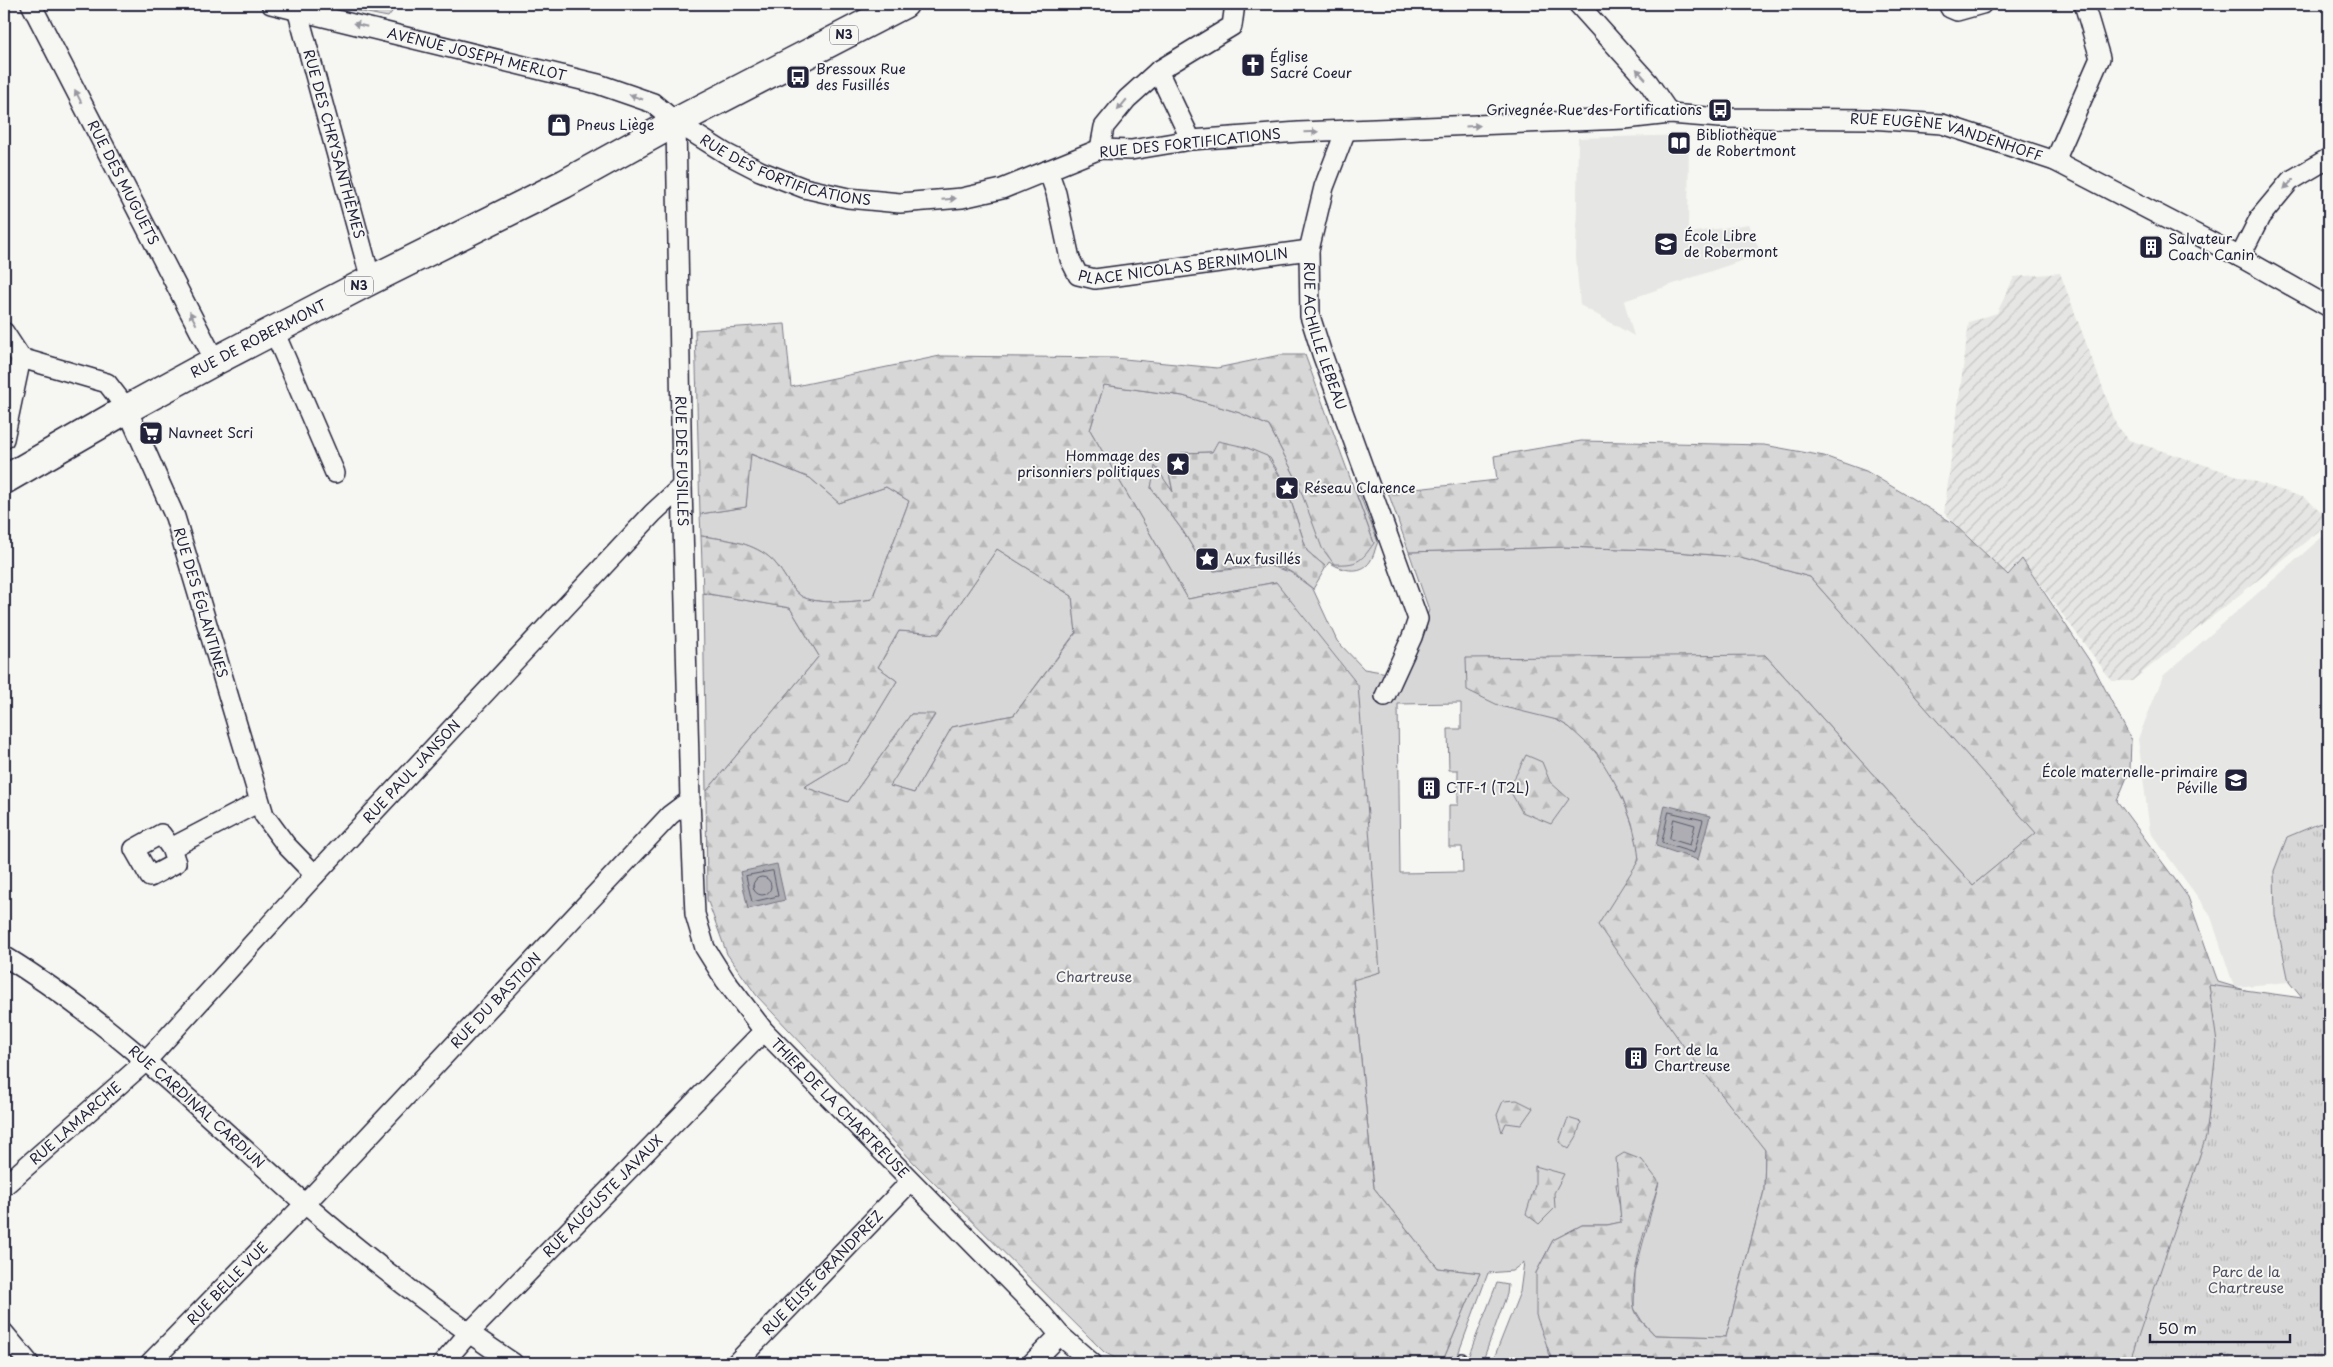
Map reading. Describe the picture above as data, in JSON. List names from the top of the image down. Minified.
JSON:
{"streets":{"main road":["N3","RUE DE ROBERMONT"],"street":["AVENUE JOSEPH MERLOT","RUE EUGÈNE VANDENHOFF","RUE DES FORTIFICATIONS","RUE DES CHRYSANTHÈMES","RUE DES MUGUETS","PLACE NICOLAS BERNIMOLIN","RUE ACHILLE LEBEAU","RUE DES FUSILLÉS","RUE DES ÉGLANTINES","RUE PAUL JANSON","RUE DU BASTION","RUE CARDINAL CARDIJN","THIER DE LA CHARTREUSE","RUE LAMARCHE","RUE AUGUSTE JAVAUX","RUE ÉLISE GRANDPREZ","RUE BELLE VUE"]},"crossings":[["N3","AVENUE JOSEPH MERLOT"],["N3","RUE DES FORTIFICATIONS"],["N3","RUE DE ROBERMONT"],["N3","RUE DES FUSILLÉS"],["AVENUE JOSEPH MERLOT","RUE DES FORTIFICATIONS"],["AVENUE JOSEPH MERLOT","RUE DES CHRYSANTHÈMES"],["AVENUE JOSEPH MERLOT","RUE DE ROBERMONT"],["AVENUE JOSEPH MERLOT","RUE DES FUSILLÉS"],["RUE EUGÈNE VANDENHOFF","RUE DES FORTIFICATIONS"],["RUE DES FORTIFICATIONS","PLACE NICOLAS BERNIMOLIN"],["RUE DES FORTIFICATIONS","RUE ACHILLE LEBEAU"],["RUE DES FORTIFICATIONS","RUE DE ROBERMONT"],["RUE DES FORTIFICATIONS","RUE DES FUSILLÉS"],["RUE DES CHRYSANTHÈMES","RUE DE ROBERMONT"],["RUE DES MUGUETS","RUE DE ROBERMONT"],["PLACE NICOLAS BERNIMOLIN","RUE ACHILLE LEBEAU"],["RUE DE ROBERMONT","RUE DES FUSILLÉS"],["RUE DE ROBERMONT","RUE DES ÉGLANTINES"],["RUE DES FUSILLÉS","RUE PAUL JANSON"],["RUE DES FUSILLÉS","RUE DU BASTION"],["RUE DES FUSILLÉS","THIER DE LA CHARTREUSE"],["RUE DES ÉGLANTINES","RUE PAUL JANSON"],["RUE PAUL JANSON","RUE CARDINAL CARDIJN"],["RUE PAUL JANSON","RUE LAMARCHE"],["RUE DU BASTION","RUE CARDINAL CARDIJN"],["RUE DU BASTION","THIER DE LA CHARTREUSE"],["RUE DU BASTION","RUE BELLE VUE"],["RUE CARDINAL CARDIJN","RUE LAMARCHE"],["RUE CARDINAL CARDIJN","RUE AUGUSTE JAVAUX"],["RUE CARDINAL CARDIJN","RUE BELLE VUE"],["THIER DE LA CHARTREUSE","RUE AUGUSTE JAVAUX"],["THIER DE LA CHARTREUSE","RUE ÉLISE GRANDPREZ"]],"one_way":["AVENUE JOSEPH MERLOT","RUE DES FORTIFICATIONS","RUE DES MUGUETS"],"parks":["Chartreuse","Parc de la Chartreuse"],"places":{"church":["Église Sacré Coeur"],"bus stop":["Bressoux Rue des Fusillés","Grivegnée Rue des Fortifications"],"shop":["Pneus Liège"],"library":["Bibliothèque de Robertmont"],"school or university":["École Libre de Robermont","École maternelle-primaire Péville"],"building":["Salvateur Coach Canin","CTF-1 (T2L)","Fort de la Chartreuse"],"supermarket":["Navneet Scri"],"place":["Hommage des prisonniers politiques","Réseau Clarence","Aux fusillés"]},"scale_bar":"50 m"}
